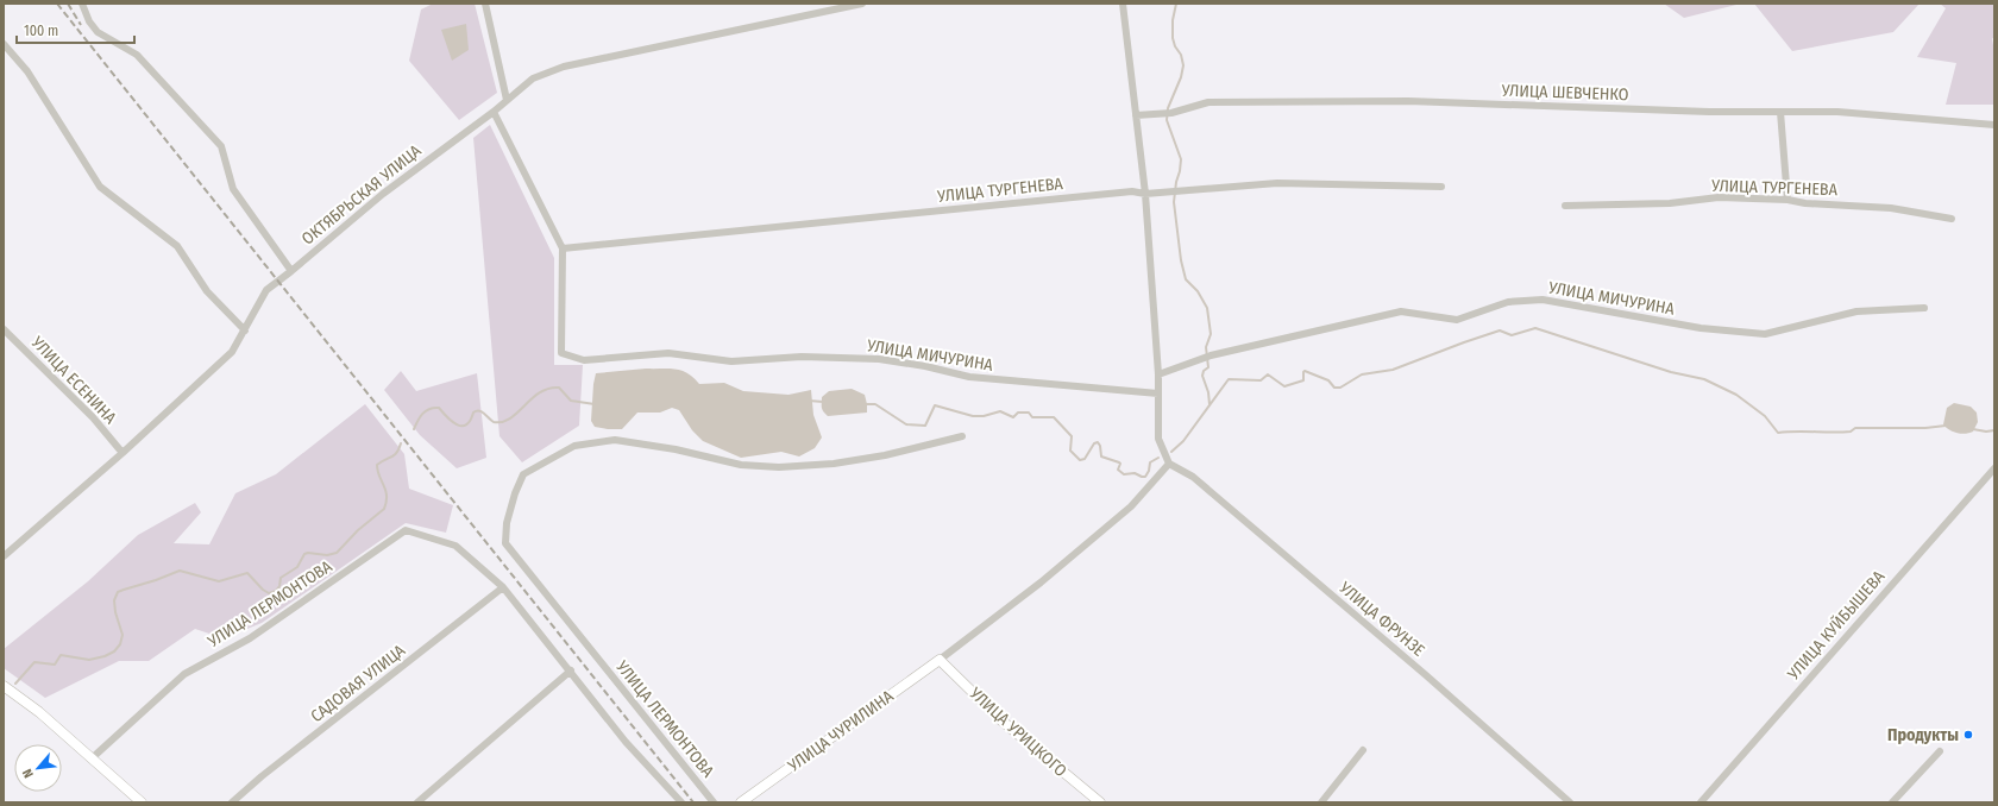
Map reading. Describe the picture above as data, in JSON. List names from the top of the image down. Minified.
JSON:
{"streets":{"street":["УЛИЦА ШЕВЧЕНКО","УЛИЦА ТУРГЕНЕВА","ОКТЯБРЬСКАЯ УЛИЦА","УЛИЦА МИЧУРИНА","УЛИЦА ЕСЕНИНА","УЛИЦА ЛЕРМОНТОВА","УЛИЦА ФРУНЗЕ","УЛИЦА КУЙБЫШЕВА","САДОВАЯ УЛИЦА","УЛИЦА ЧУРИЛИНА","УЛИЦА УРИЦКОГО"]},"crossings":[["УЛИЦА ТУРГЕНЕВА","УЛИЦА МИЧУРИНА"],["ОКТЯБРЬСКАЯ УЛИЦА","УЛИЦА ЕСЕНИНА"],["УЛИЦА ЛЕРМОНТОВА","САДОВАЯ УЛИЦА"],["УЛИЦА ЧУРИЛИНА","УЛИЦА УРИЦКОГО"]],"places":["Продукты"],"scale_bar":"100 m","north":"bottom left"}
